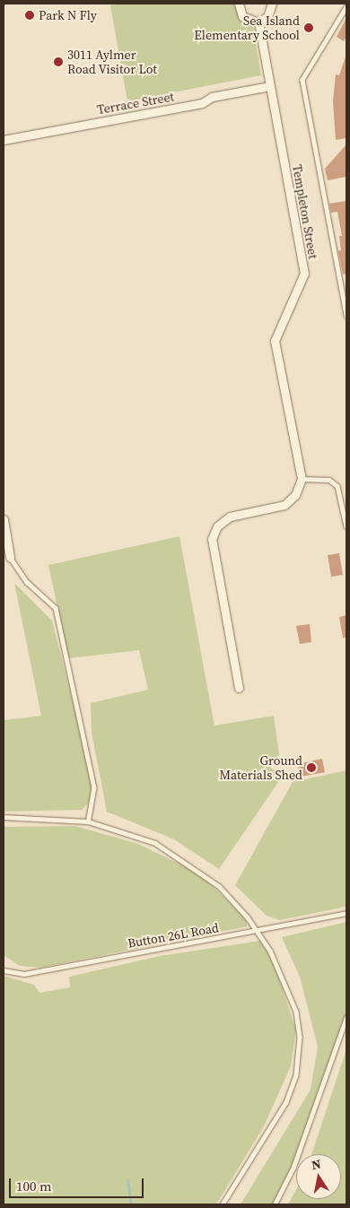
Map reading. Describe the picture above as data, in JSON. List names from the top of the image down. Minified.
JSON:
{"streets":{"street":["Terrace Street","Templeton Street"],"lane":["Button 26L Road"]},"crossings":[["Terrace Street","Templeton Street"]],"places":["Park N Fly","Sea Island Elementary School","3011 Aylmer Road Visitor Lot","Ground Materials Shed"],"scale_bar":"100 m","north":"top"}
